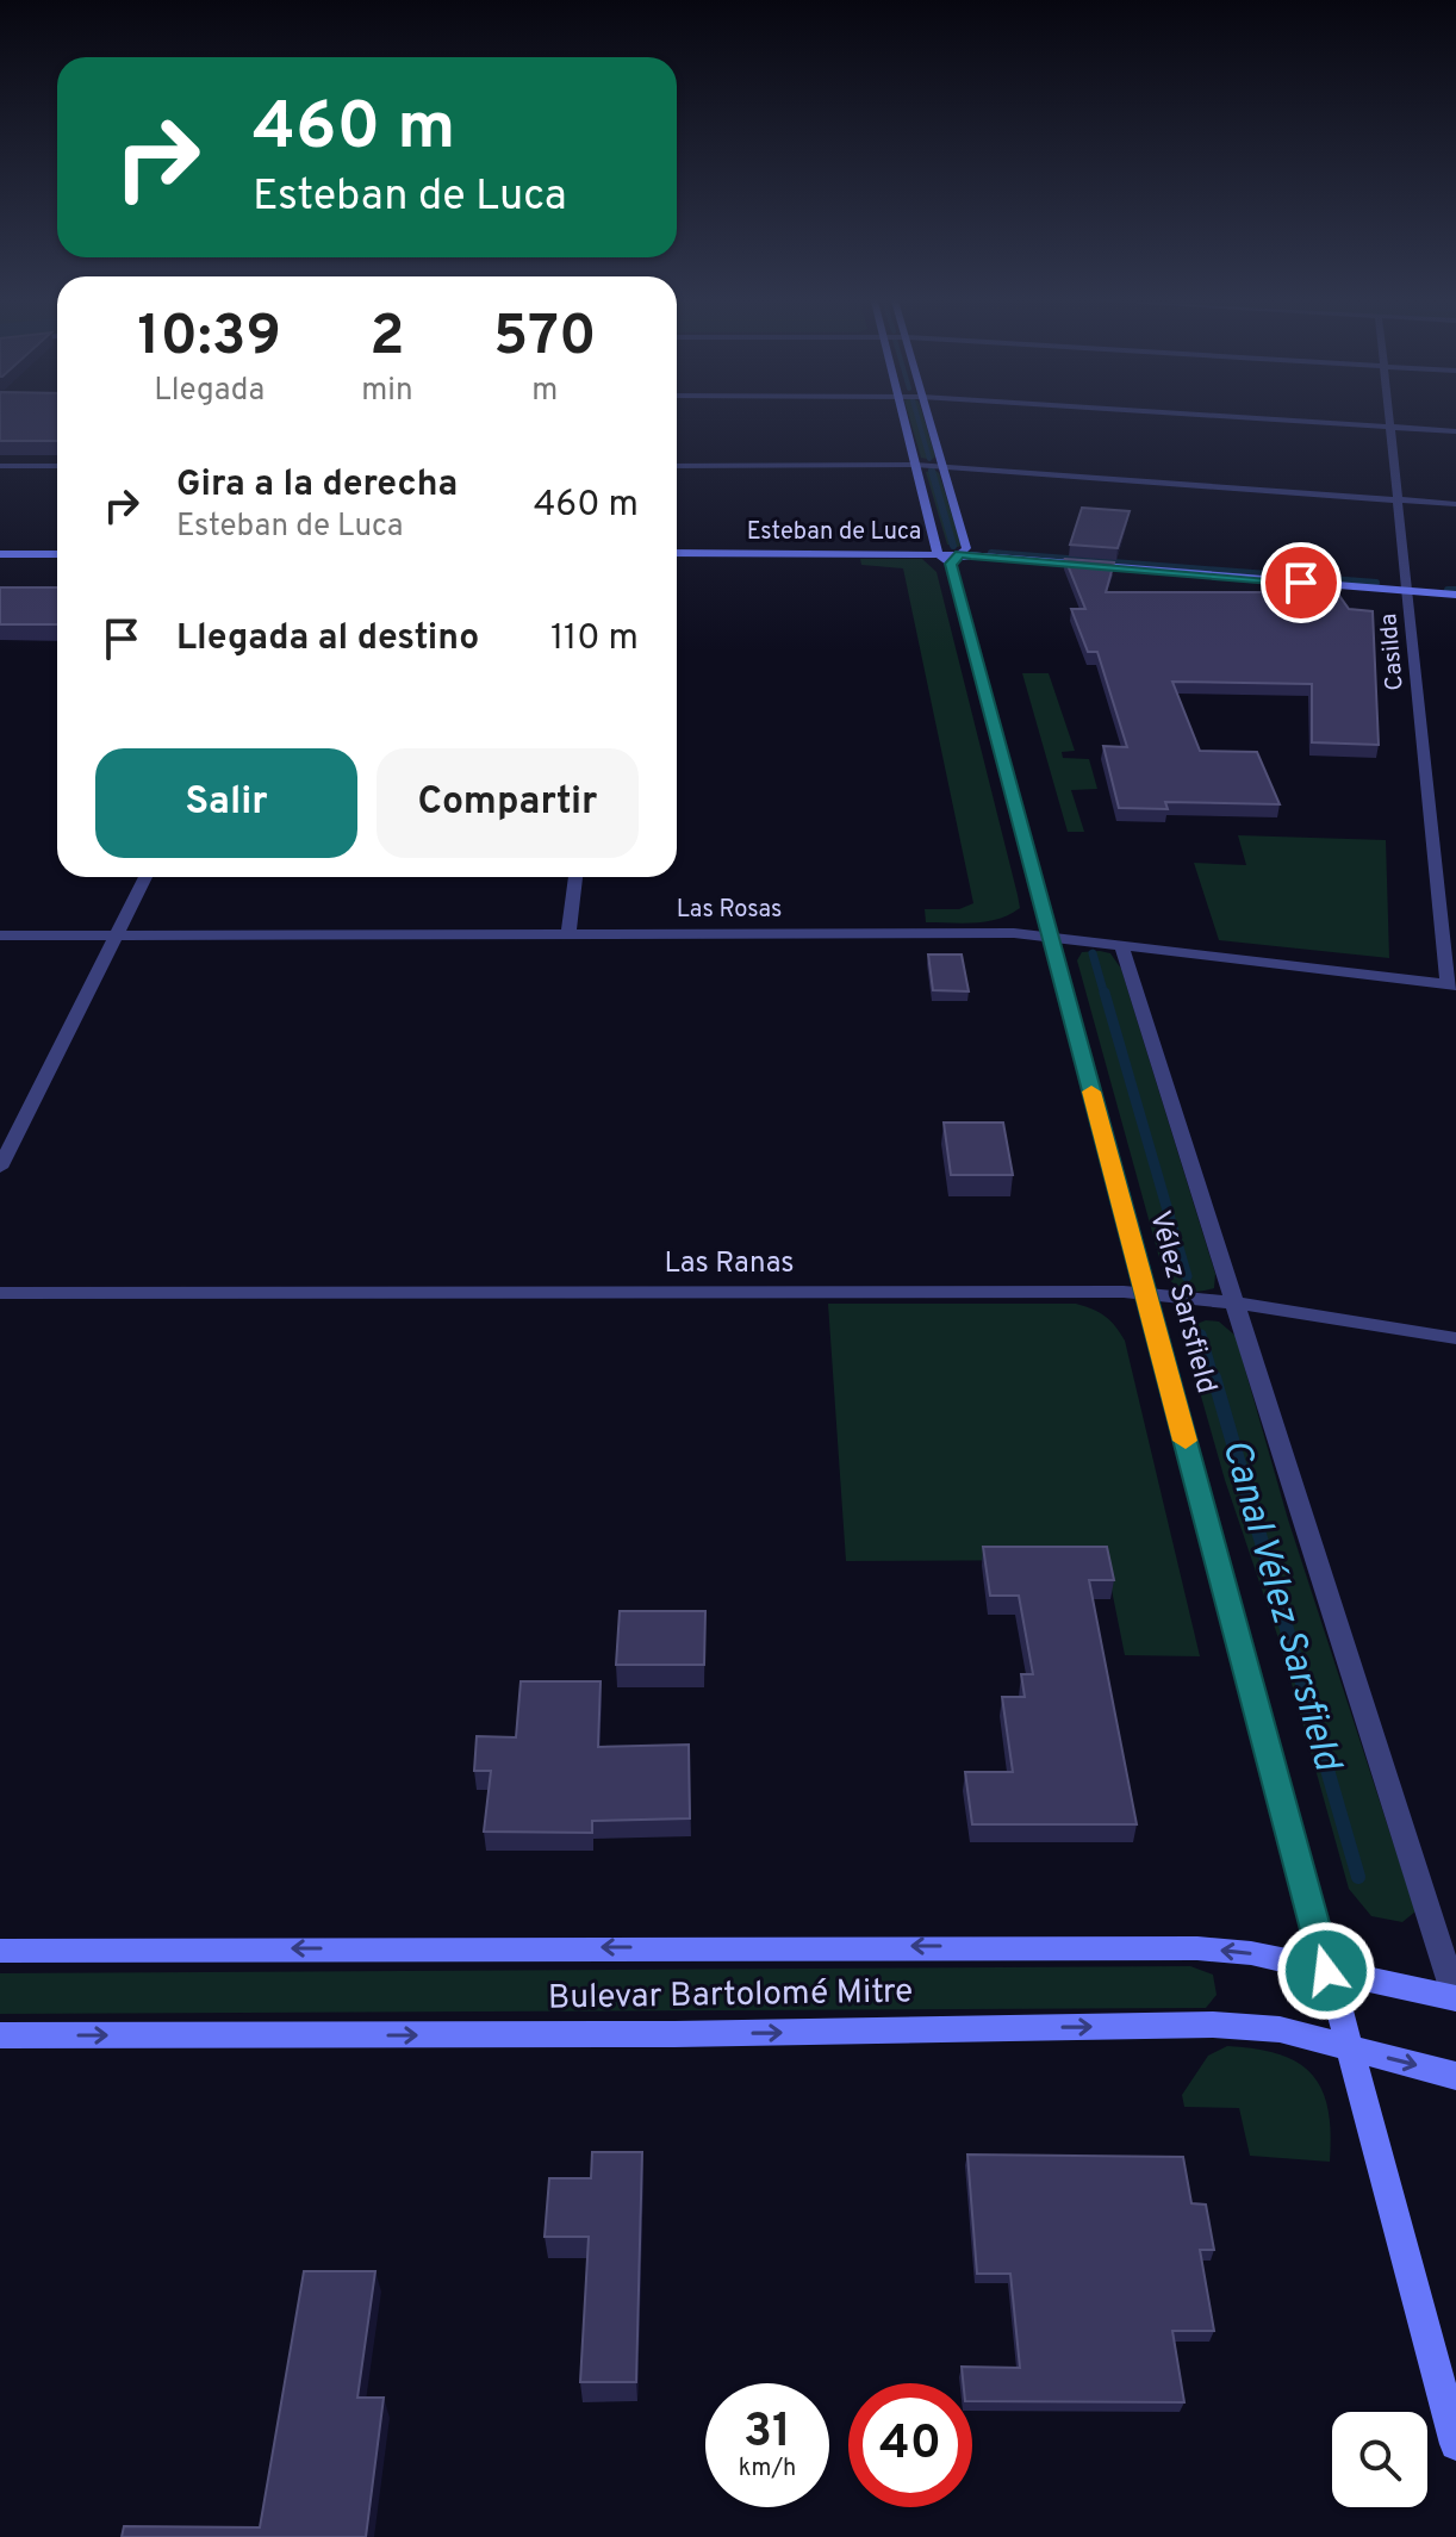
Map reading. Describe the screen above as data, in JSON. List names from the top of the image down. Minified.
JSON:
{"streets":{"street":["Esteban de Luca","Casilda","Las Rosas","Las Ranas","Vélez Sarsfield","Bulevar Bartolomé Mitre"]},"crossings":[["Esteban de Luca","Casilda"],["Esteban de Luca","Vélez Sarsfield"],["Casilda","Las Rosas"],["Las Rosas","Vélez Sarsfield"],["Las Ranas","Vélez Sarsfield"],["Vélez Sarsfield","Bulevar Bartolomé Mitre"]],"water":["Canal Vélez Sarsfield"],"page":{"turn":["460 m","Esteban de Luca"],"eta":["10:39","Llegada","2","min","570","m"],"list":[{"name":"Gira a la derecha","note":"Esteban de Luca","value":"460 m"},{"name":"Llegada al destino","value":"110 m"}],"buttons":["Salir","Compartir"],"speed":"31 km/h","limit":"40"}}
